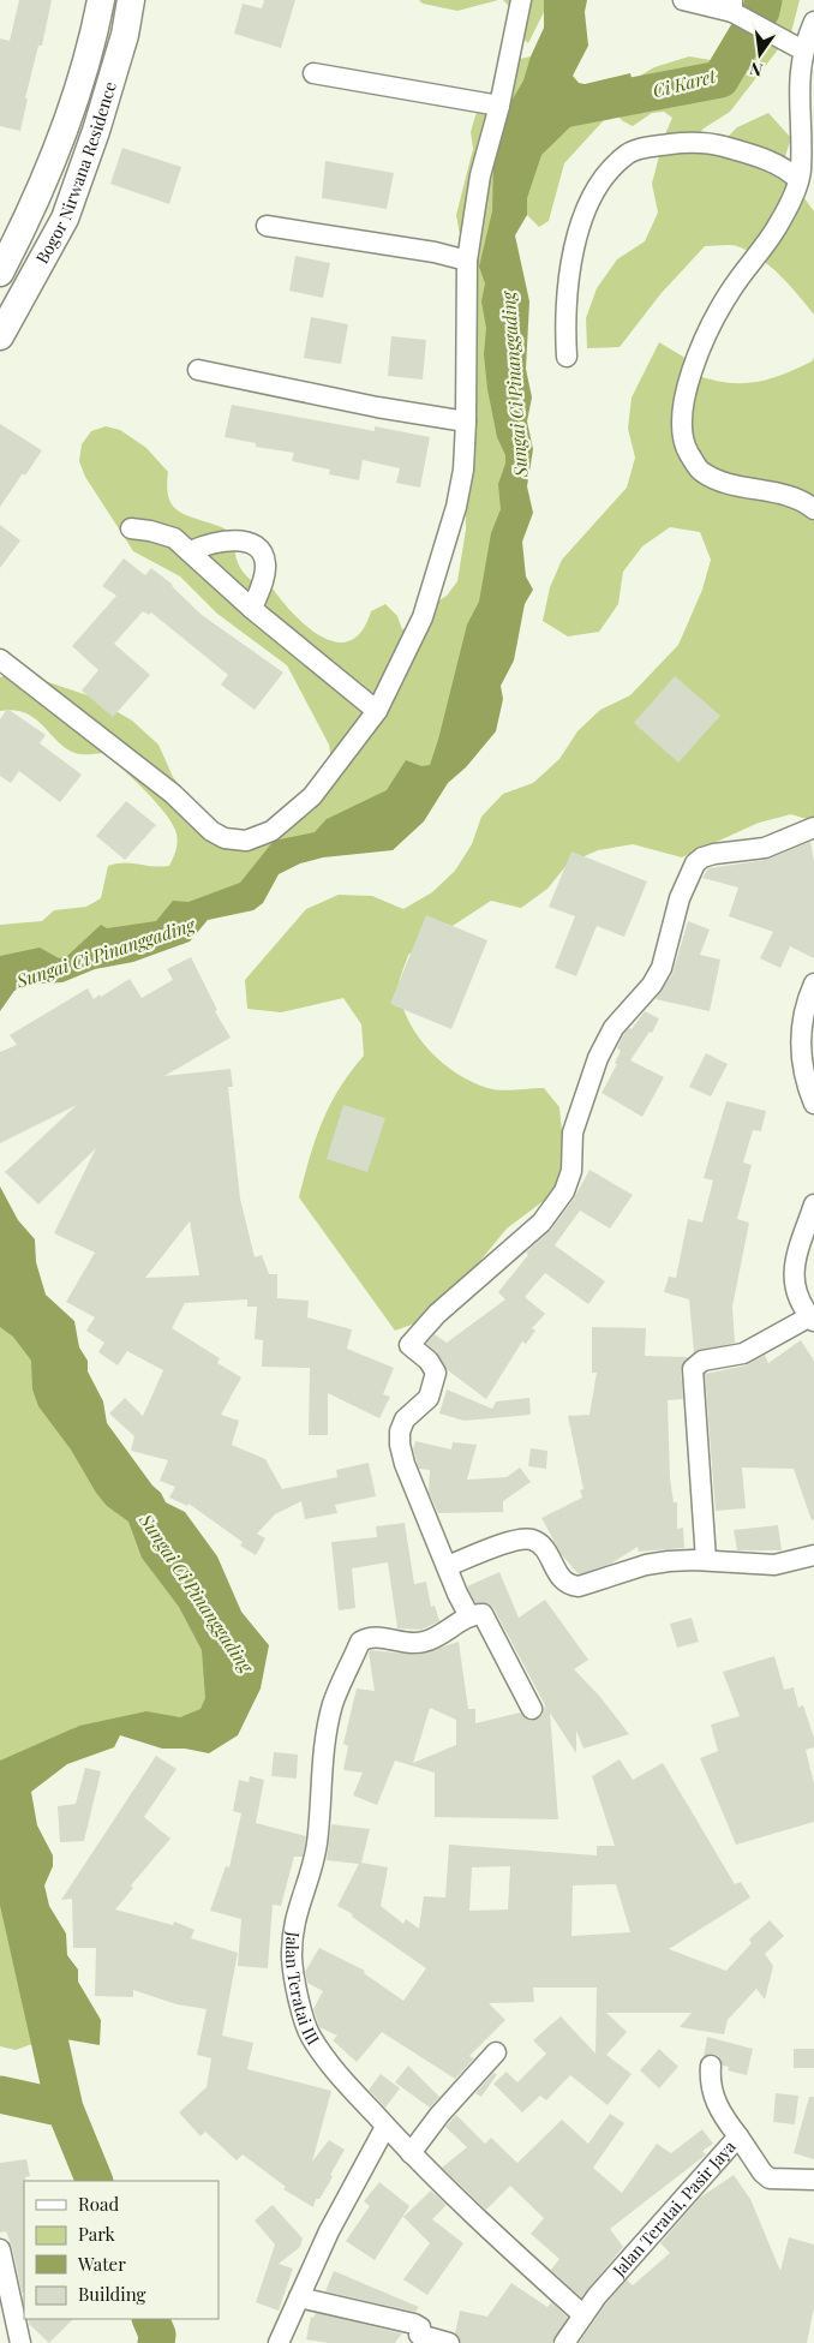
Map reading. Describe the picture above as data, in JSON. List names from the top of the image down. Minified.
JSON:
{"streets":{"street":["Bogor Nirwana Residence","Jalan Teratai III","Jalan Teratai, Pasir Jaya"]},"crossings":[["Jalan Teratai III","Jalan Teratai, Pasir Jaya"]],"water":["Ci Karet","Sungai Ci Pinanggading"],"legend":["Road","Park","Water","Building"],"north":"bottom"}
